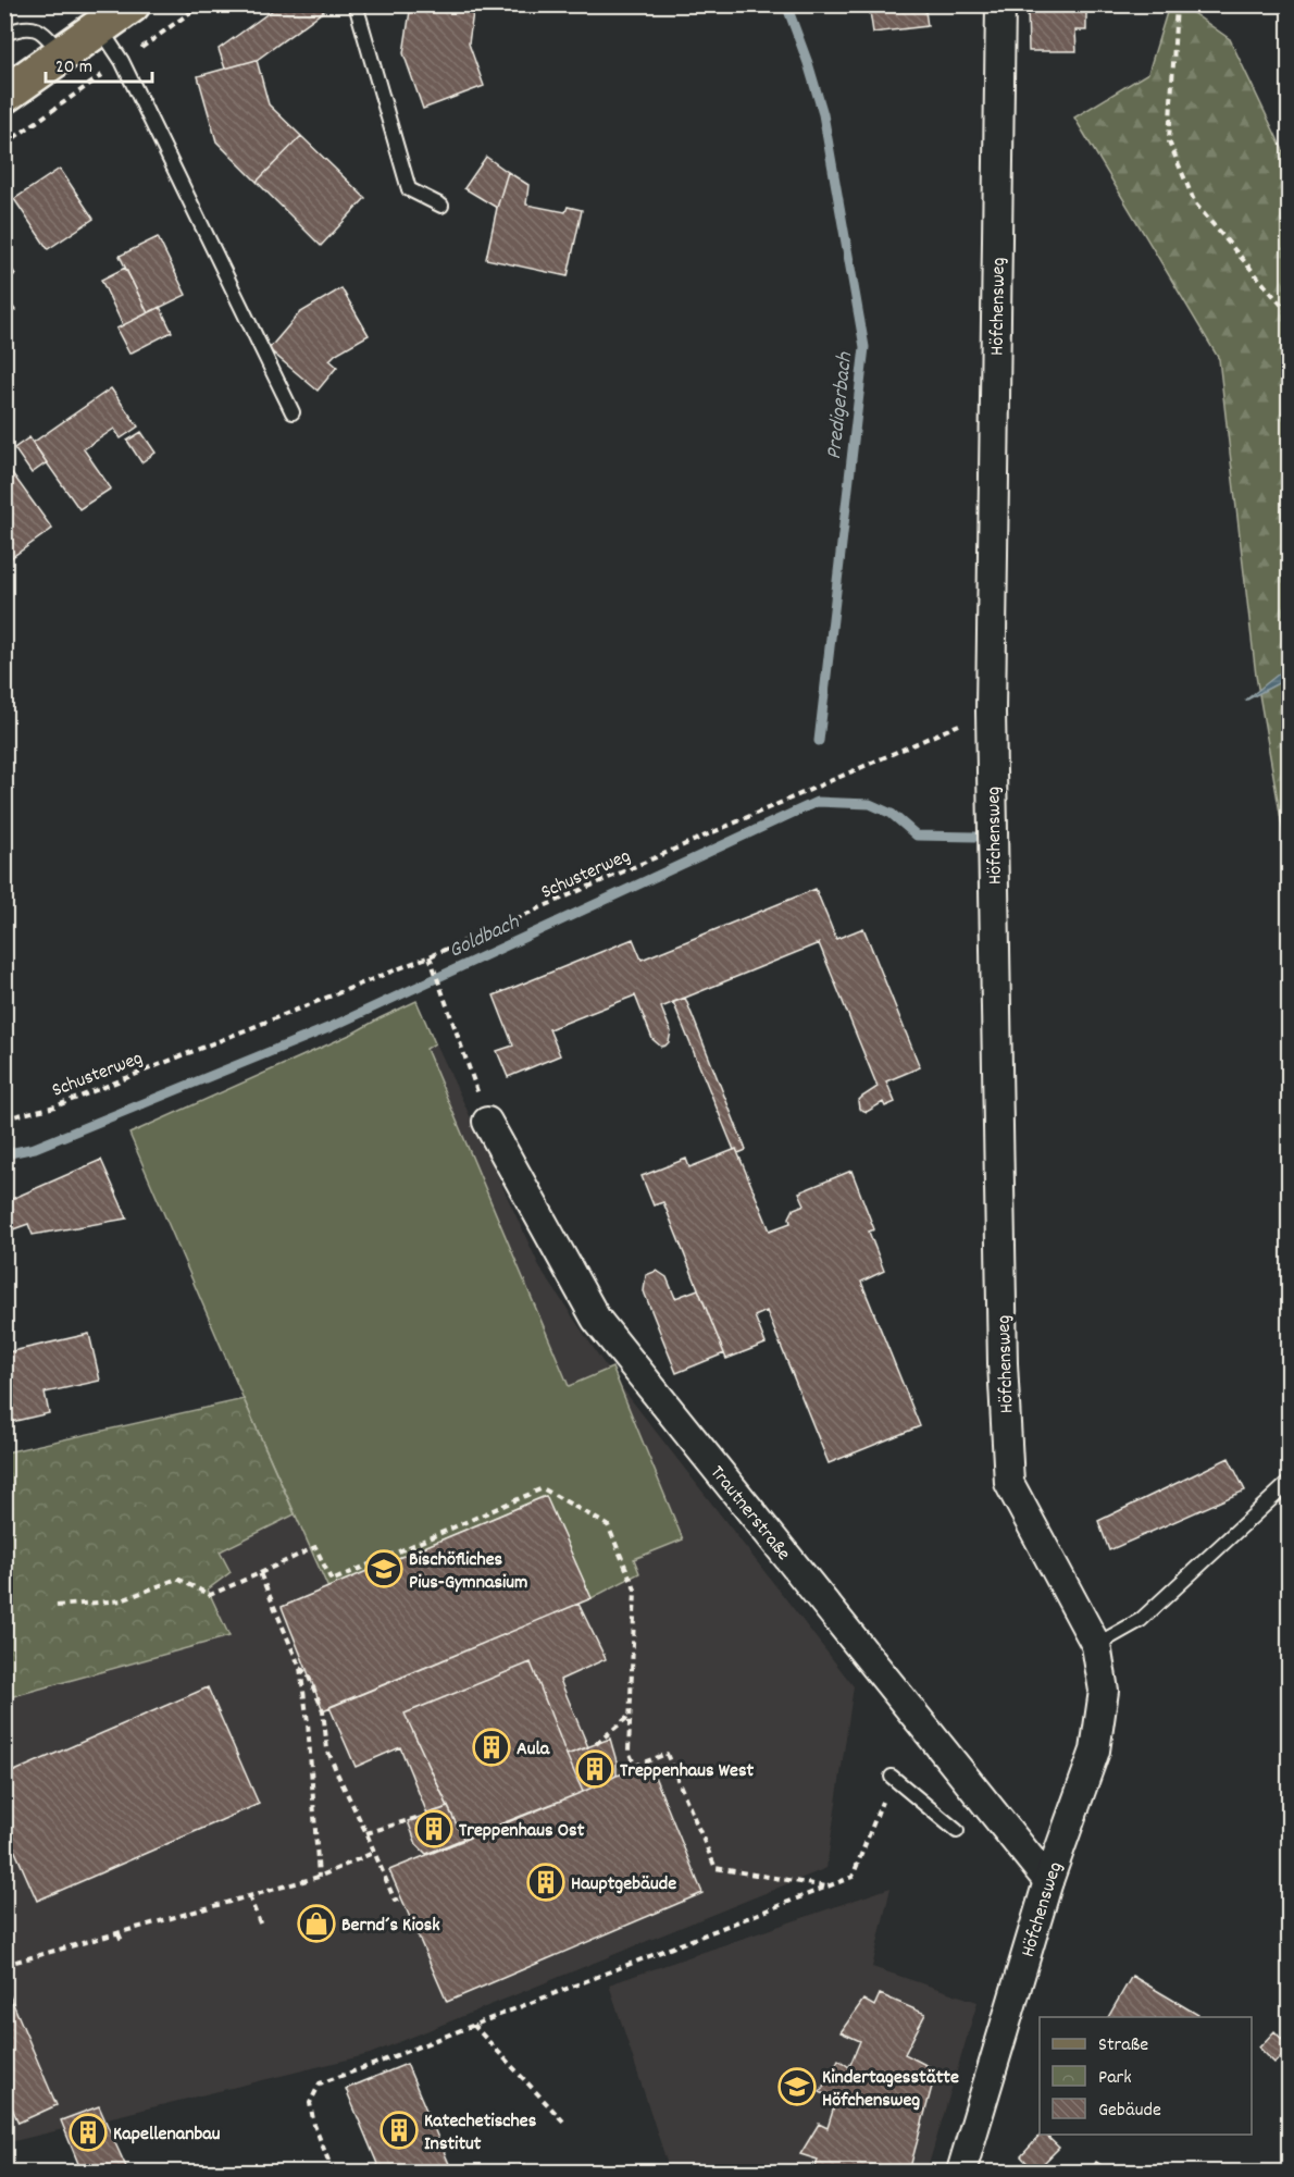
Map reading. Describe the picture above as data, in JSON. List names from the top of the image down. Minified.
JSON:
{"streets":{"street":["Höfchensweg","Trautnerstraße"],"path":["Schusterweg"]},"crossings":[["Höfchensweg","Schusterweg"],["Höfchensweg","Trautnerstraße"]],"water":["Predigerbach","Goldbach"],"places":{"school or university":["Bischöfliches Pius-Gymnasium","Kindertagesstätte Höfchensweg"],"building":["Aula","Treppenhaus West","Treppenhaus Ost","Hauptgebäude","Katechetisches Institut","Kapellenanbau"],"shop":["Bernd´s Kiosk"]},"legend":["Straße","Park","Gebäude"],"scale_bar":"20 m"}
